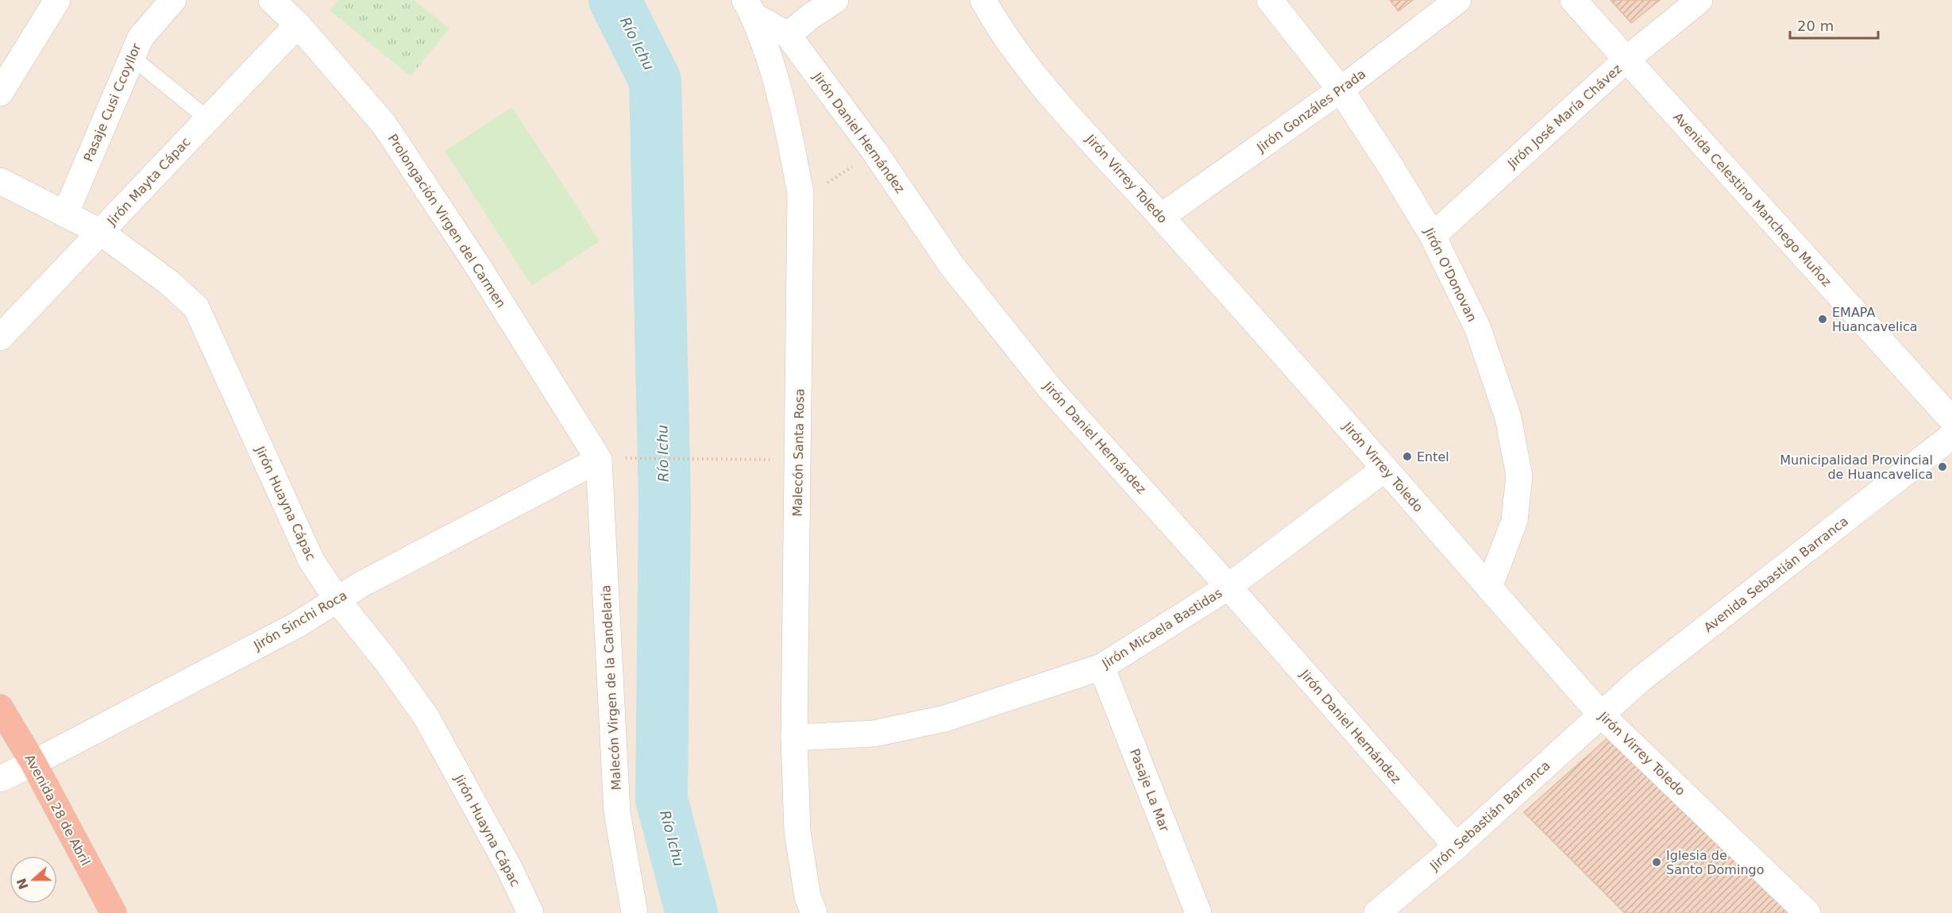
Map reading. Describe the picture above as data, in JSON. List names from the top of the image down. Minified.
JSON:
{"streets":{"highway":["Avenida 28 de Abril"],"street":["Pasaje Cusi Ccoyllor","Jirón Gonzáles Prada","Jirón José María Chávez","Jirón Daniel Hernández","Jirón Virrey Toledo","Jirón Mayta Cápac","Avenida Celestino Manchego Muñoz","Prolongación Virgen del Carmen","Jirón O'Donovan","Malecón Santa Rosa","Jirón Huayna Cápac","Avenida Sebastián Barranca","Jirón Sinchi Roca","Jirón Micaela Bastidas","Malecón Virgen de la Candelaria","Pasaje La Mar","Jirón Sebastián Barranca"]},"crossings":[["Pasaje Cusi Ccoyllor","Jirón Huayna Cápac"],["Jirón Gonzáles Prada","Jirón Virrey Toledo"],["Jirón Gonzáles Prada","Jirón O'Donovan"],["Jirón José María Chávez","Avenida Celestino Manchego Muñoz"],["Jirón José María Chávez","Jirón O'Donovan"],["Jirón Daniel Hernández","Malecón Santa Rosa"],["Jirón Daniel Hernández","Jirón Micaela Bastidas"],["Jirón Daniel Hernández","Jirón Sebastián Barranca"],["Jirón Virrey Toledo","Jirón O'Donovan"],["Jirón Virrey Toledo","Avenida Sebastián Barranca"],["Jirón Virrey Toledo","Jirón Micaela Bastidas"],["Jirón Virrey Toledo","Jirón Sebastián Barranca"],["Jirón Mayta Cápac","Prolongación Virgen del Carmen"],["Jirón Mayta Cápac","Jirón Huayna Cápac"],["Prolongación Virgen del Carmen","Jirón Sinchi Roca"],["Prolongación Virgen del Carmen","Malecón Virgen de la Candelaria"],["Malecón Santa Rosa","Jirón Micaela Bastidas"],["Jirón Huayna Cápac","Jirón Sinchi Roca"],["Avenida Sebastián Barranca","Jirón Sebastián Barranca"],["Jirón Sinchi Roca","Malecón Virgen de la Candelaria"],["Jirón Sinchi Roca","Avenida 28 de Abril"],["Jirón Micaela Bastidas","Pasaje La Mar"]],"water":["Río Ichu"],"places":["EMAPA Huancavelica","Entel","Municipalidad Provincial de Huancavelica","Iglesia de Santo Domingo"],"scale_bar":"20 m","north":"left"}
